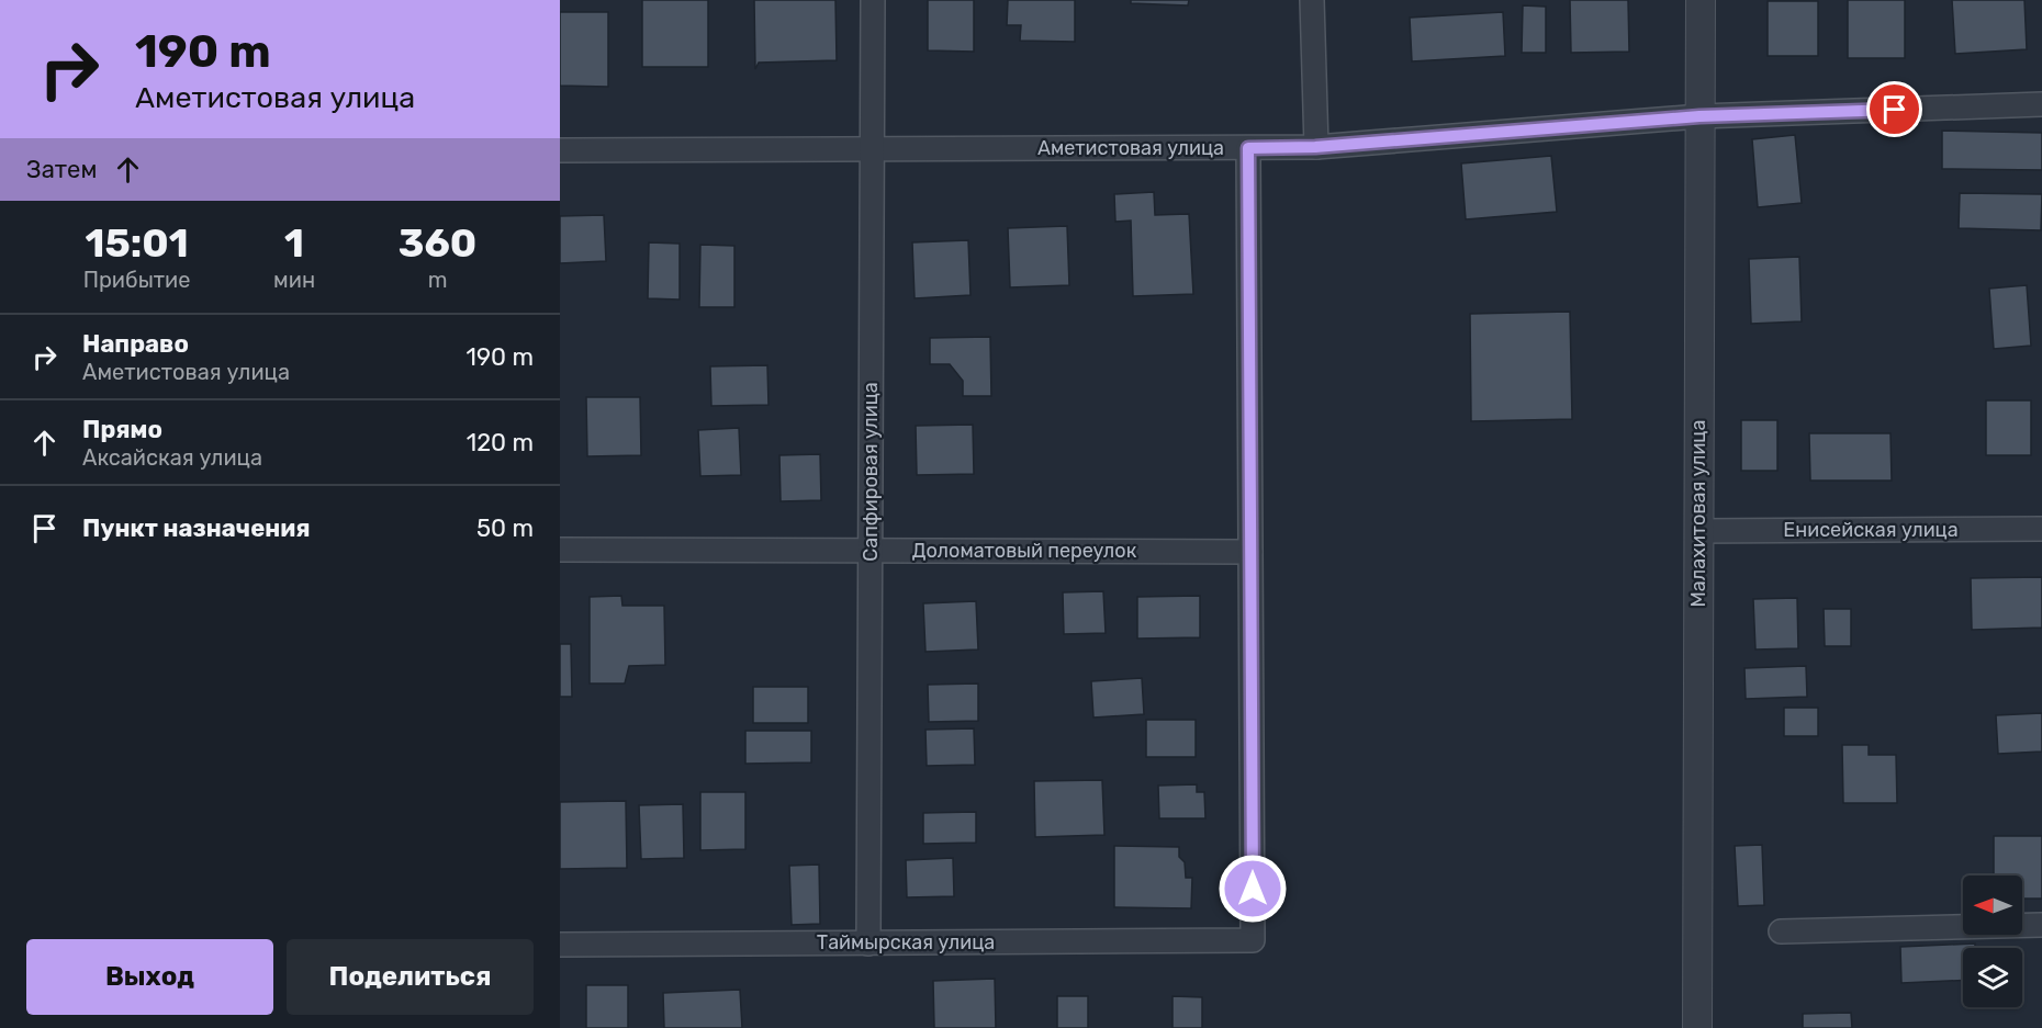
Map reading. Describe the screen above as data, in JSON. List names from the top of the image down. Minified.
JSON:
{"streets":{"street":["Аметистовая улица","Сапфировая улица","Малахитовая улица","Енисейская улица","Доломатовый переулок","Таймырская улица"]},"crossings":[["Аметистовая улица","Сапфировая улица"],["Аметистовая улица","Малахитовая улица"],["Сапфировая улица","Доломатовый переулок"],["Сапфировая улица","Таймырская улица"],["Малахитовая улица","Енисейская улица"],["Доломатовый переулок","Таймырская улица"]],"north":"left","page":{"turn":["190 m","Аметистовая улица"],"then":"Затем","eta":["15:01","Прибытие","1","мин","360","m"],"list":[{"name":"Направо","note":"Аметистовая улица","value":"190 m"},{"name":"Прямо","note":"Аксайская улица","value":"120 m"},{"name":"Пункт назначения","value":"50 m"}],"buttons":["Выход","Поделиться"]}}
